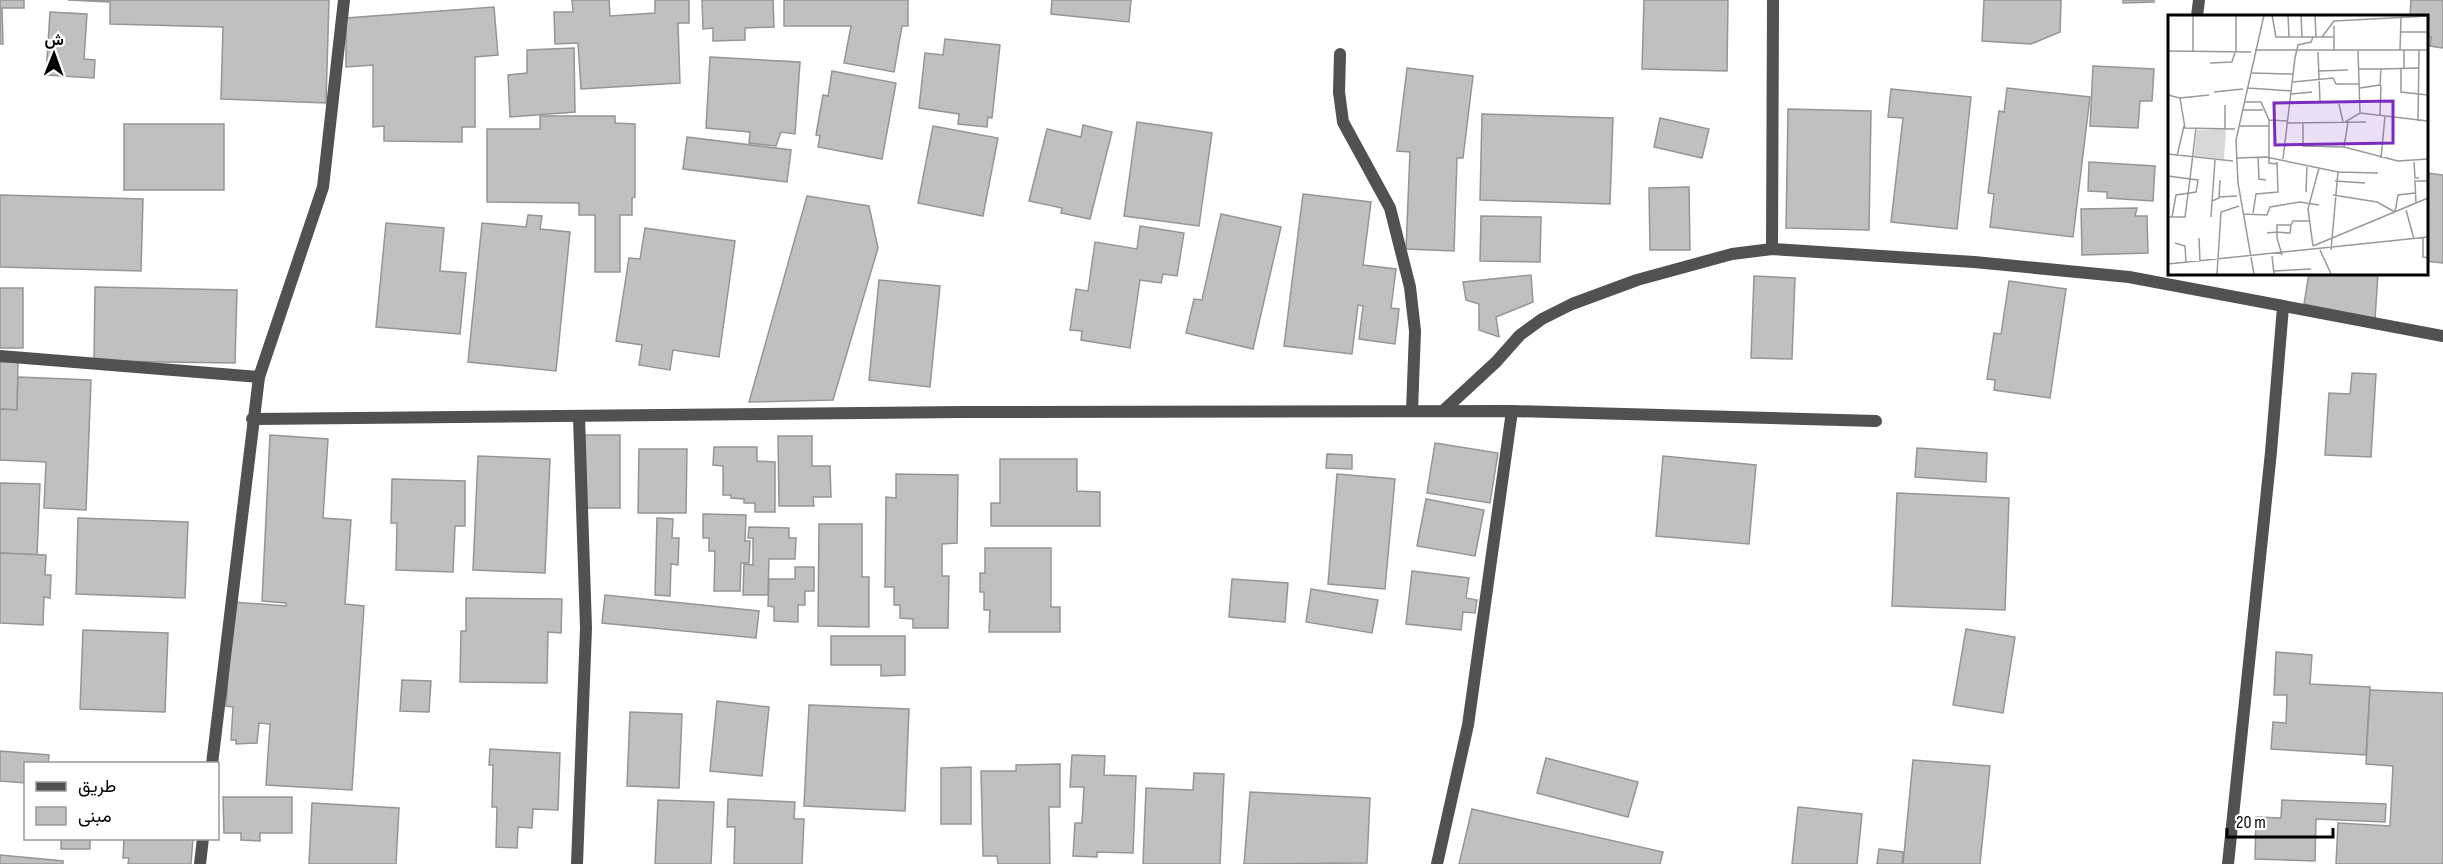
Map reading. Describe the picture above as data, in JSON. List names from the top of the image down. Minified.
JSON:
{"legend":["طريق","مبنى"],"scale_bar":"20 m","north":"top"}
